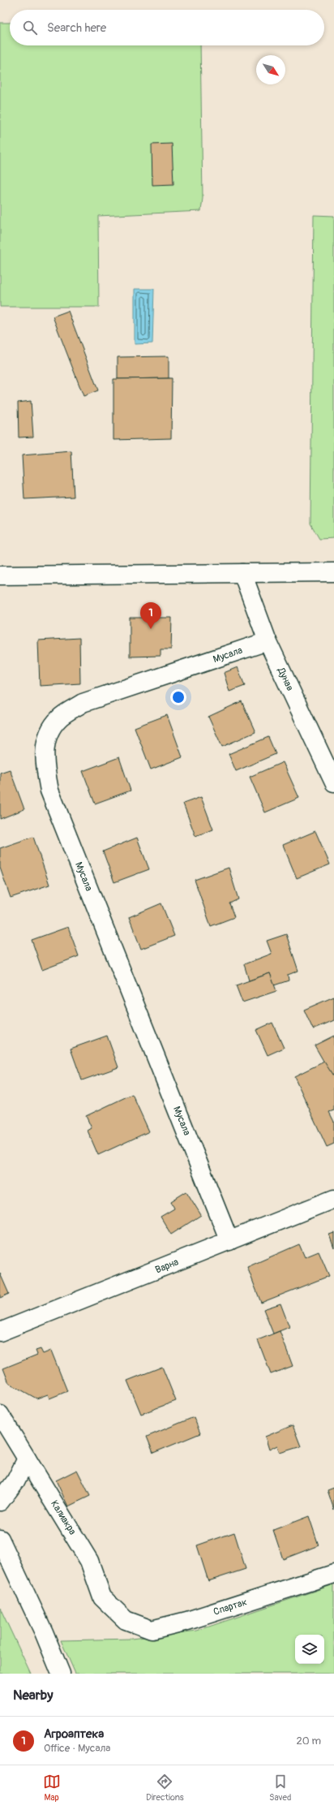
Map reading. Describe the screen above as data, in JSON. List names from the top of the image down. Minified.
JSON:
{"streets":{"street":["Мусала","Дунав","Варна","Калиакра","Спартак"]},"crossings":[["Мусала","Дунав"],["Мусала","Варна"],["Калиакра","Спартак"]],"north":"bottom right","page":{"search":"Search here","pins":"1","heading":"Nearby","list":[{"mark":"1","name":"Агроаптека","note":"Office · Мусала","value":"20 m"}],"nav":["Map","Directions","Saved"]}}
